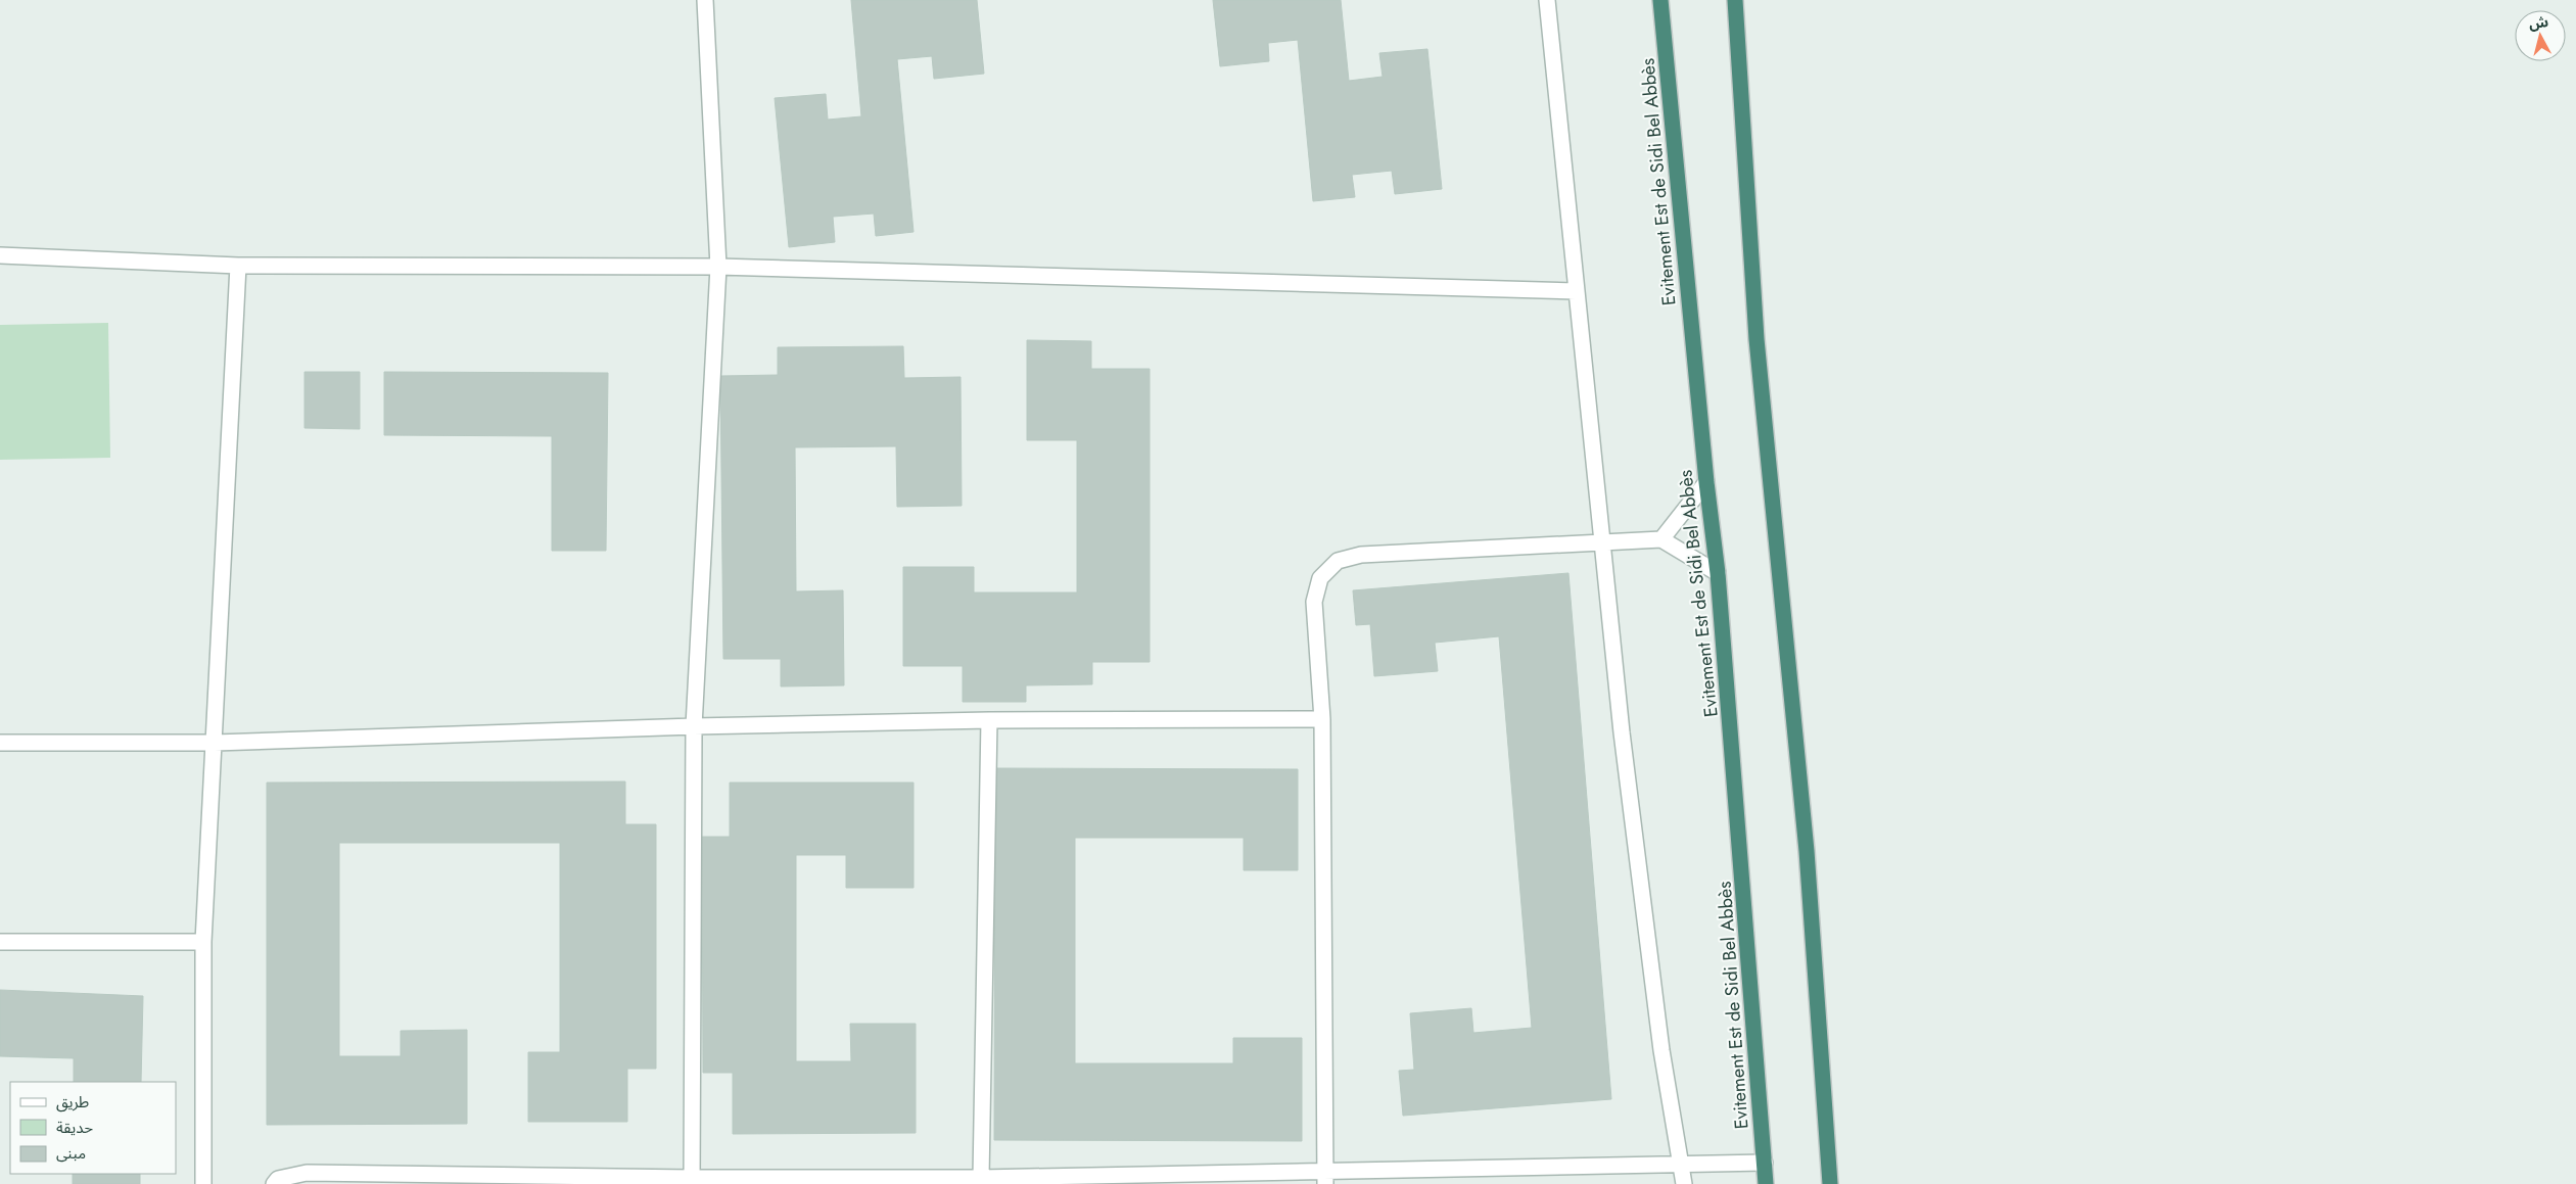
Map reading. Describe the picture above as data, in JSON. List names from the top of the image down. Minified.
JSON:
{"streets":{"highway":["Evitement Est de Sidi Bel Abbès"]},"legend":["طريق","حديقة","مبنى"],"north":"top"}
